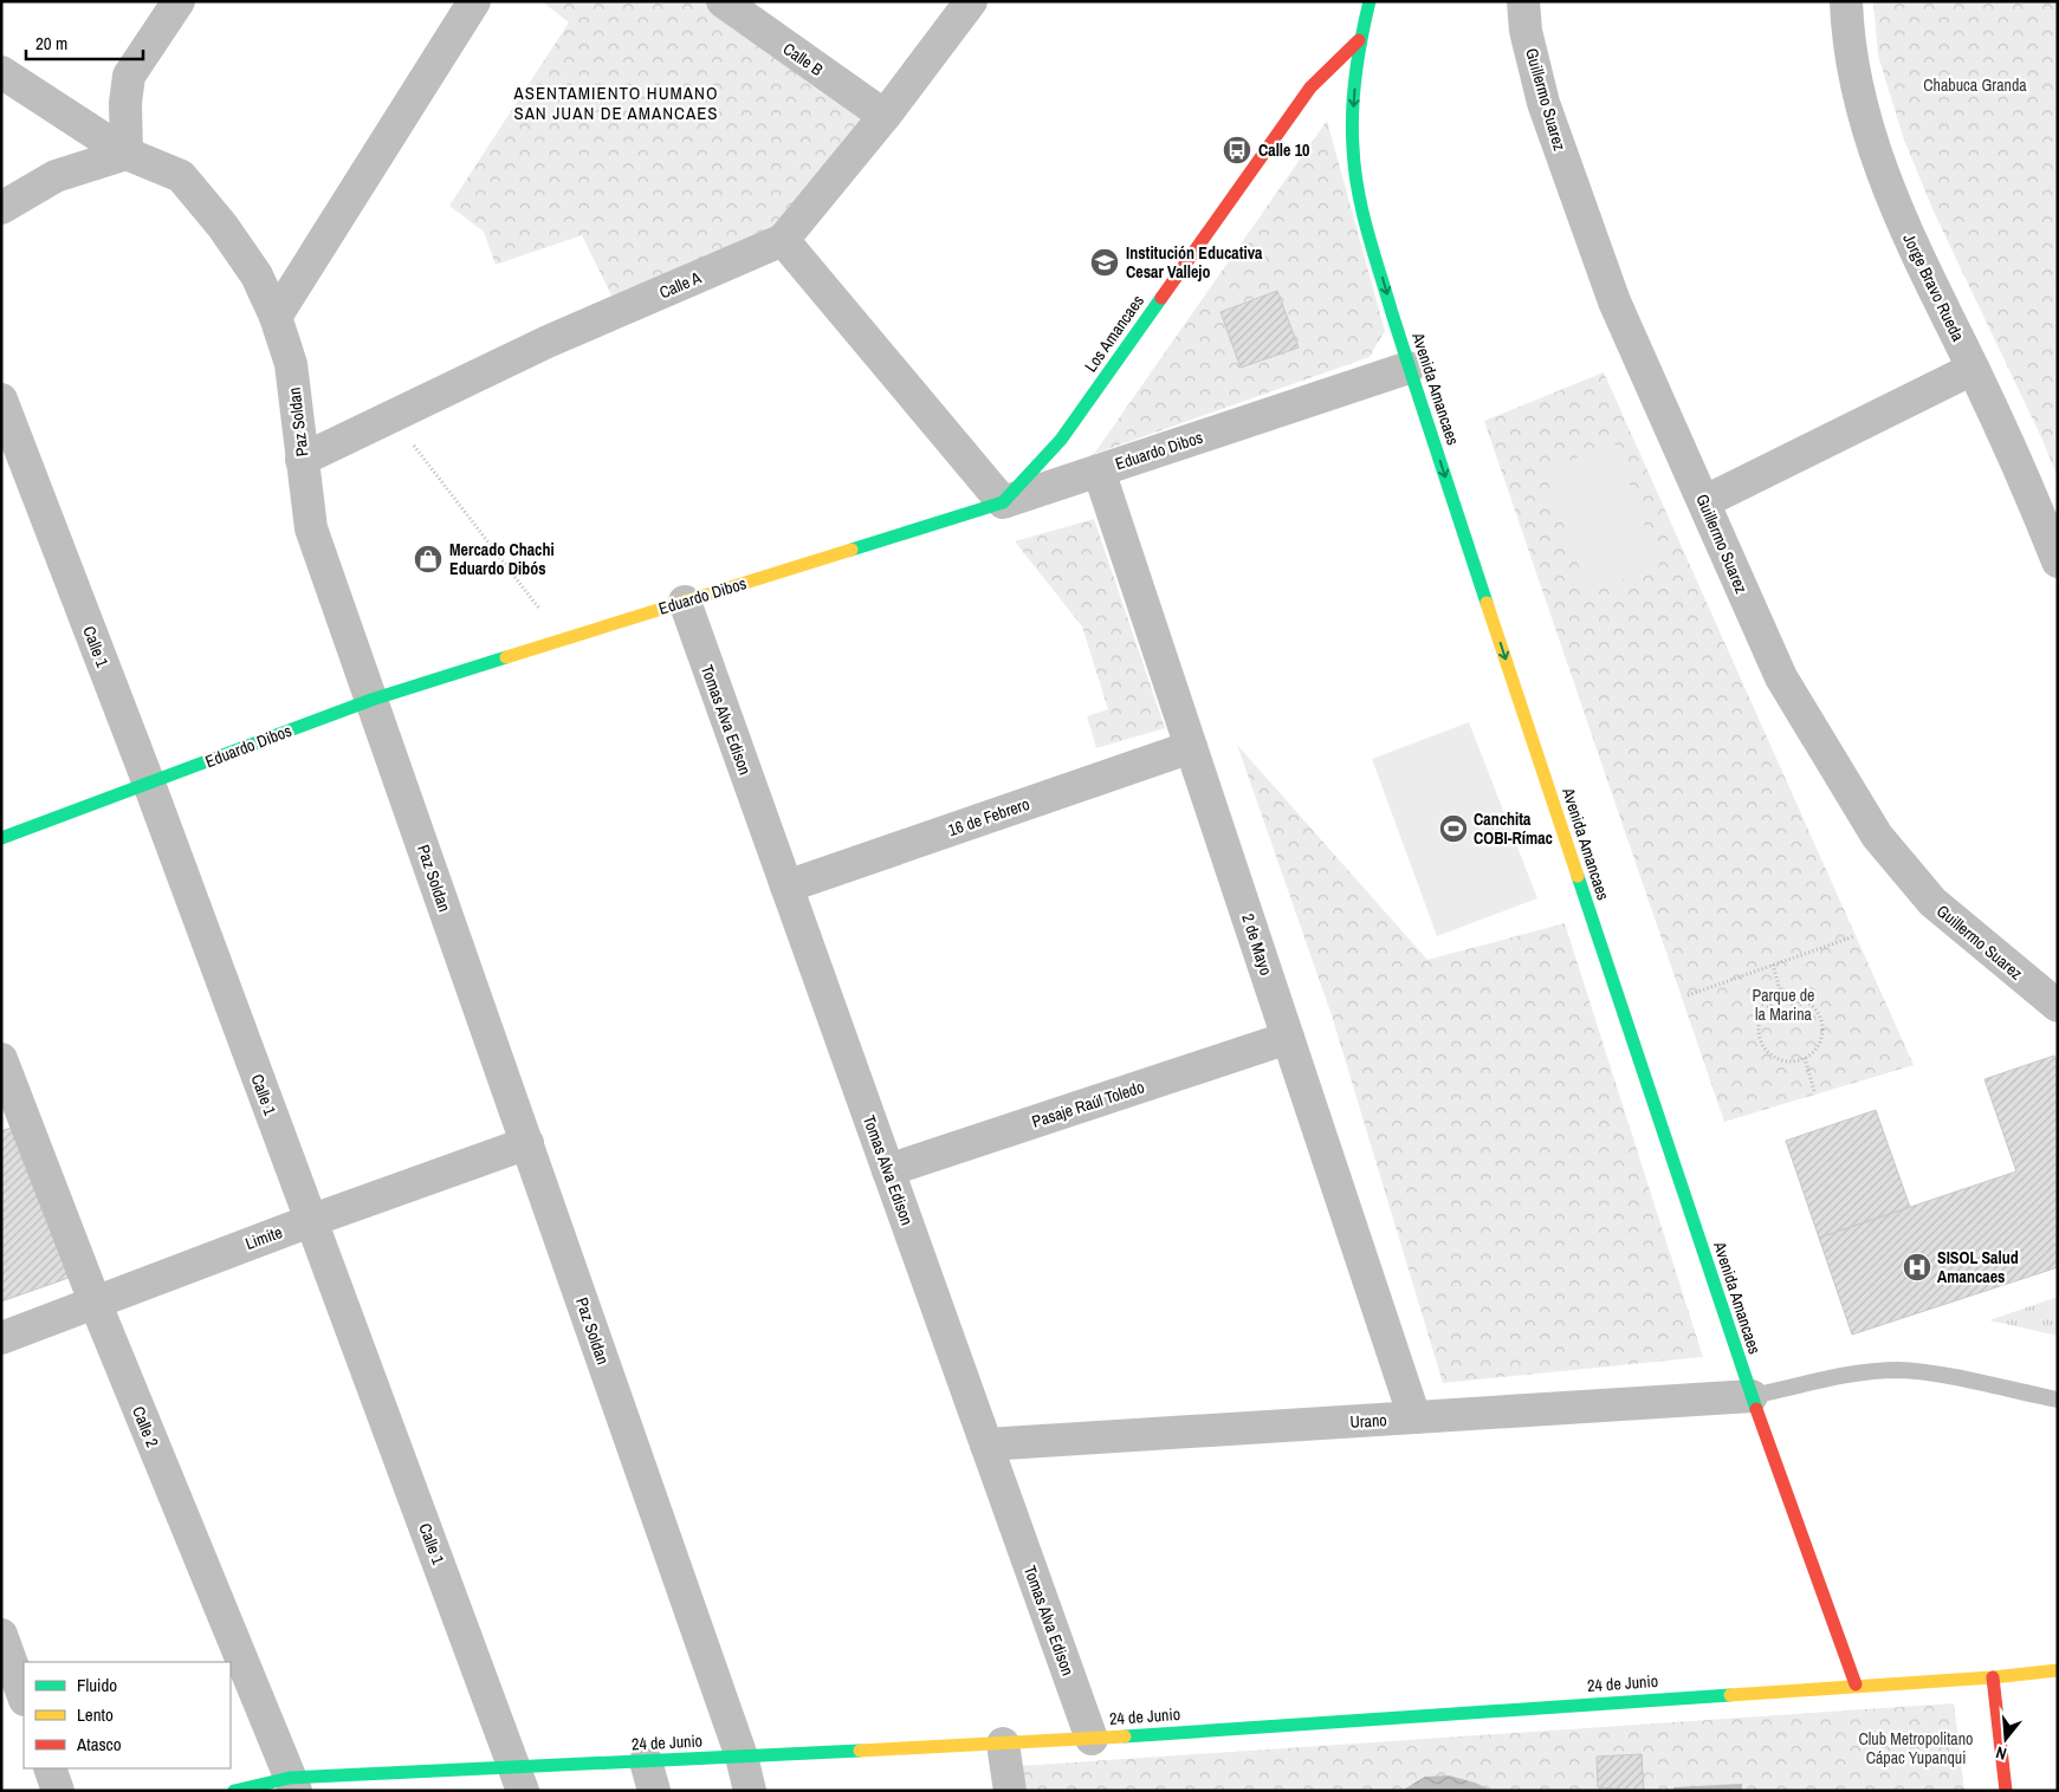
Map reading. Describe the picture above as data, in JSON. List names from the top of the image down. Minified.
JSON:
{"streets":{"street":["Calle B","Guillermo Suarez","Calle A","Jorge Bravo Rueda","Los Amancaes","Avenida Amancaes","Paz Soldan","Eduardo Dibos","Calle 1","Tomas Alva Edison","16 de Febrero","2 de Mayo","Pasaje Raúl Toledo","Limite","Urano","Calle 2","24 de Junio"]},"crossings":[["Calle B","Calle A"],["Calle A","Paz Soldan"],["Los Amancaes","Avenida Amancaes"],["Los Amancaes","Eduardo Dibos"],["Avenida Amancaes","Eduardo Dibos"],["Avenida Amancaes","Urano"],["Avenida Amancaes","24 de Junio"],["Paz Soldan","Eduardo Dibos"],["Paz Soldan","Limite"],["Paz Soldan","24 de Junio"],["Eduardo Dibos","Calle 1"],["Eduardo Dibos","Tomas Alva Edison"],["Eduardo Dibos","2 de Mayo"],["Calle 1","Limite"],["Calle 1","24 de Junio"],["Tomas Alva Edison","16 de Febrero"],["Tomas Alva Edison","Pasaje Raúl Toledo"],["Tomas Alva Edison","Urano"],["Tomas Alva Edison","24 de Junio"],["16 de Febrero","2 de Mayo"],["2 de Mayo","Pasaje Raúl Toledo"],["2 de Mayo","Urano"],["Limite","Calle 2"],["Calle 2","24 de Junio"]],"one_way":["Avenida Amancaes"],"districts":["ASENTAMIENTO HUMANO SAN JUAN DE AMANCAES"],"parks":["Chabuca Granda","Parque de la Marina","Club Metropolitano Cápac Yupanqui"],"places":{"bus stop":["Calle 10"],"school or university":["Institución Educativa Cesar Vallejo"],"shop":["Mercado Chachi Eduardo Dibós"],"sports":["Canchita COBI-Rímac"],"hospital":["SISOL Salud Amancaes"]},"legend":["Fluido","Lento","Atasco"],"scale_bar":"20 m","north":"bottom"}
